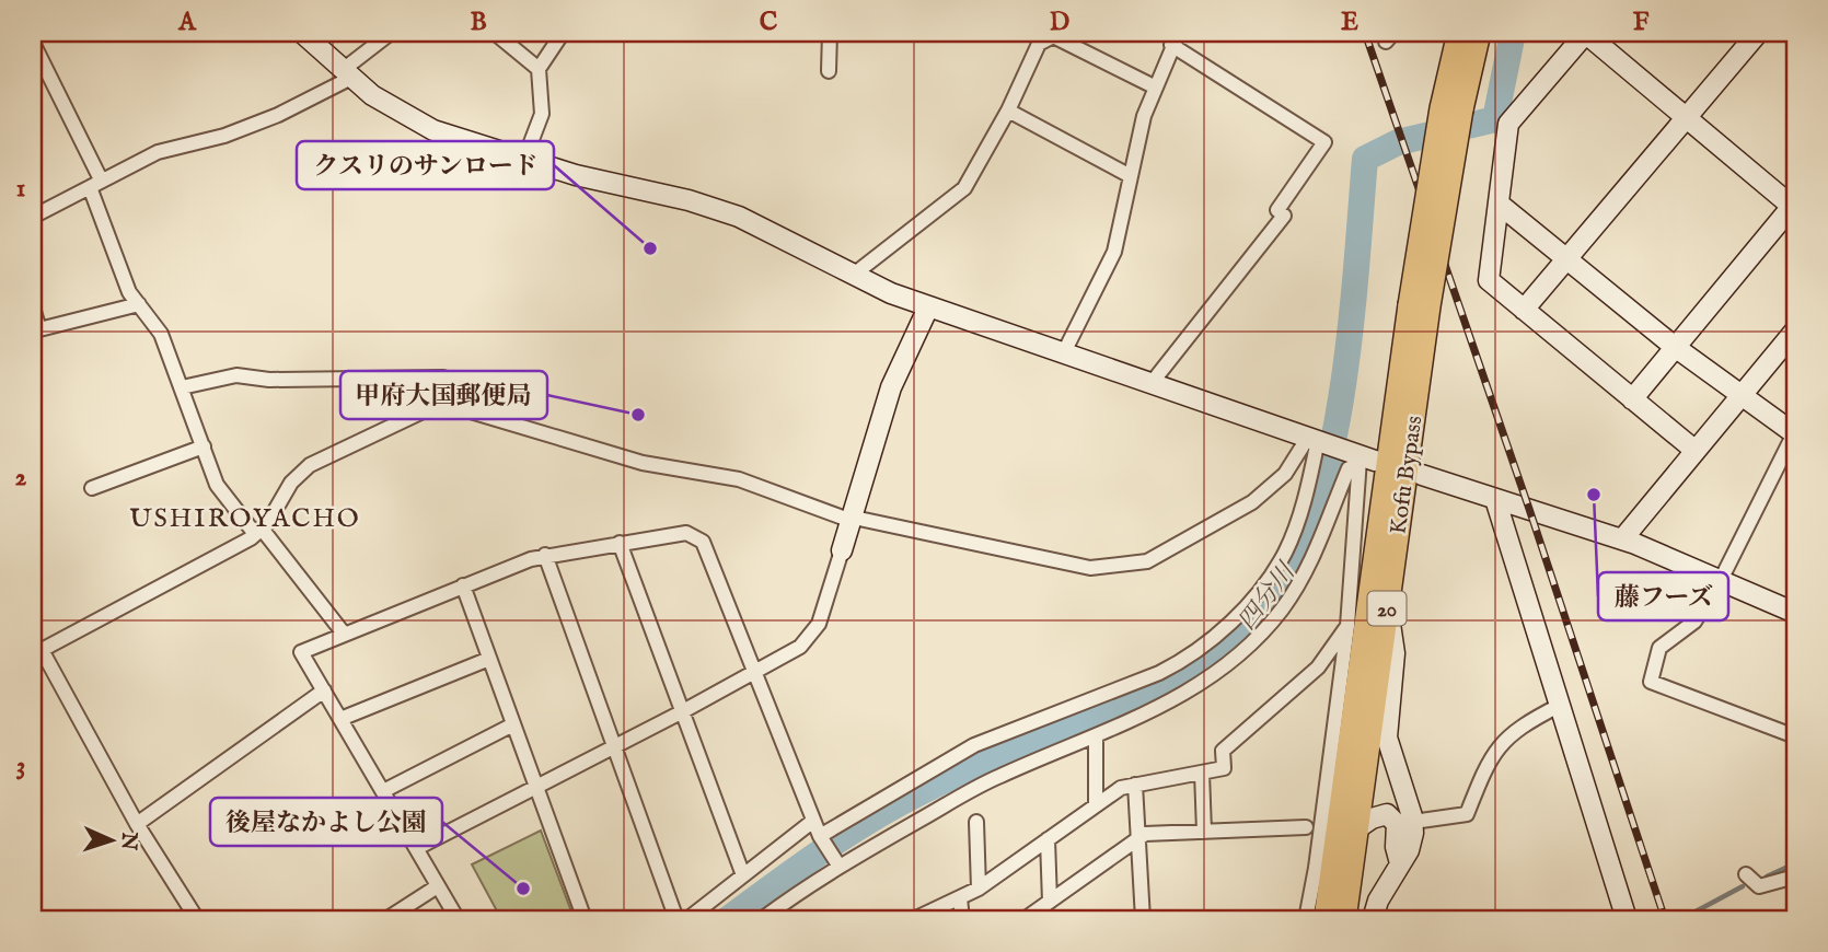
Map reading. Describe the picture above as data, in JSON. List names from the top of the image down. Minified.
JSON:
{"streets":{"highway":["Kofu Bypass","20"]},"districts":["USHIROYACHO"],"water":["四分川"],"places":["クスリのサンロード","甲府大国郵便局","藤フーズ","後屋なかよし公園"],"north":"right","grid":{"columns":["A","B","C","D","E","F"],"rows":["1","2","3"]}}
